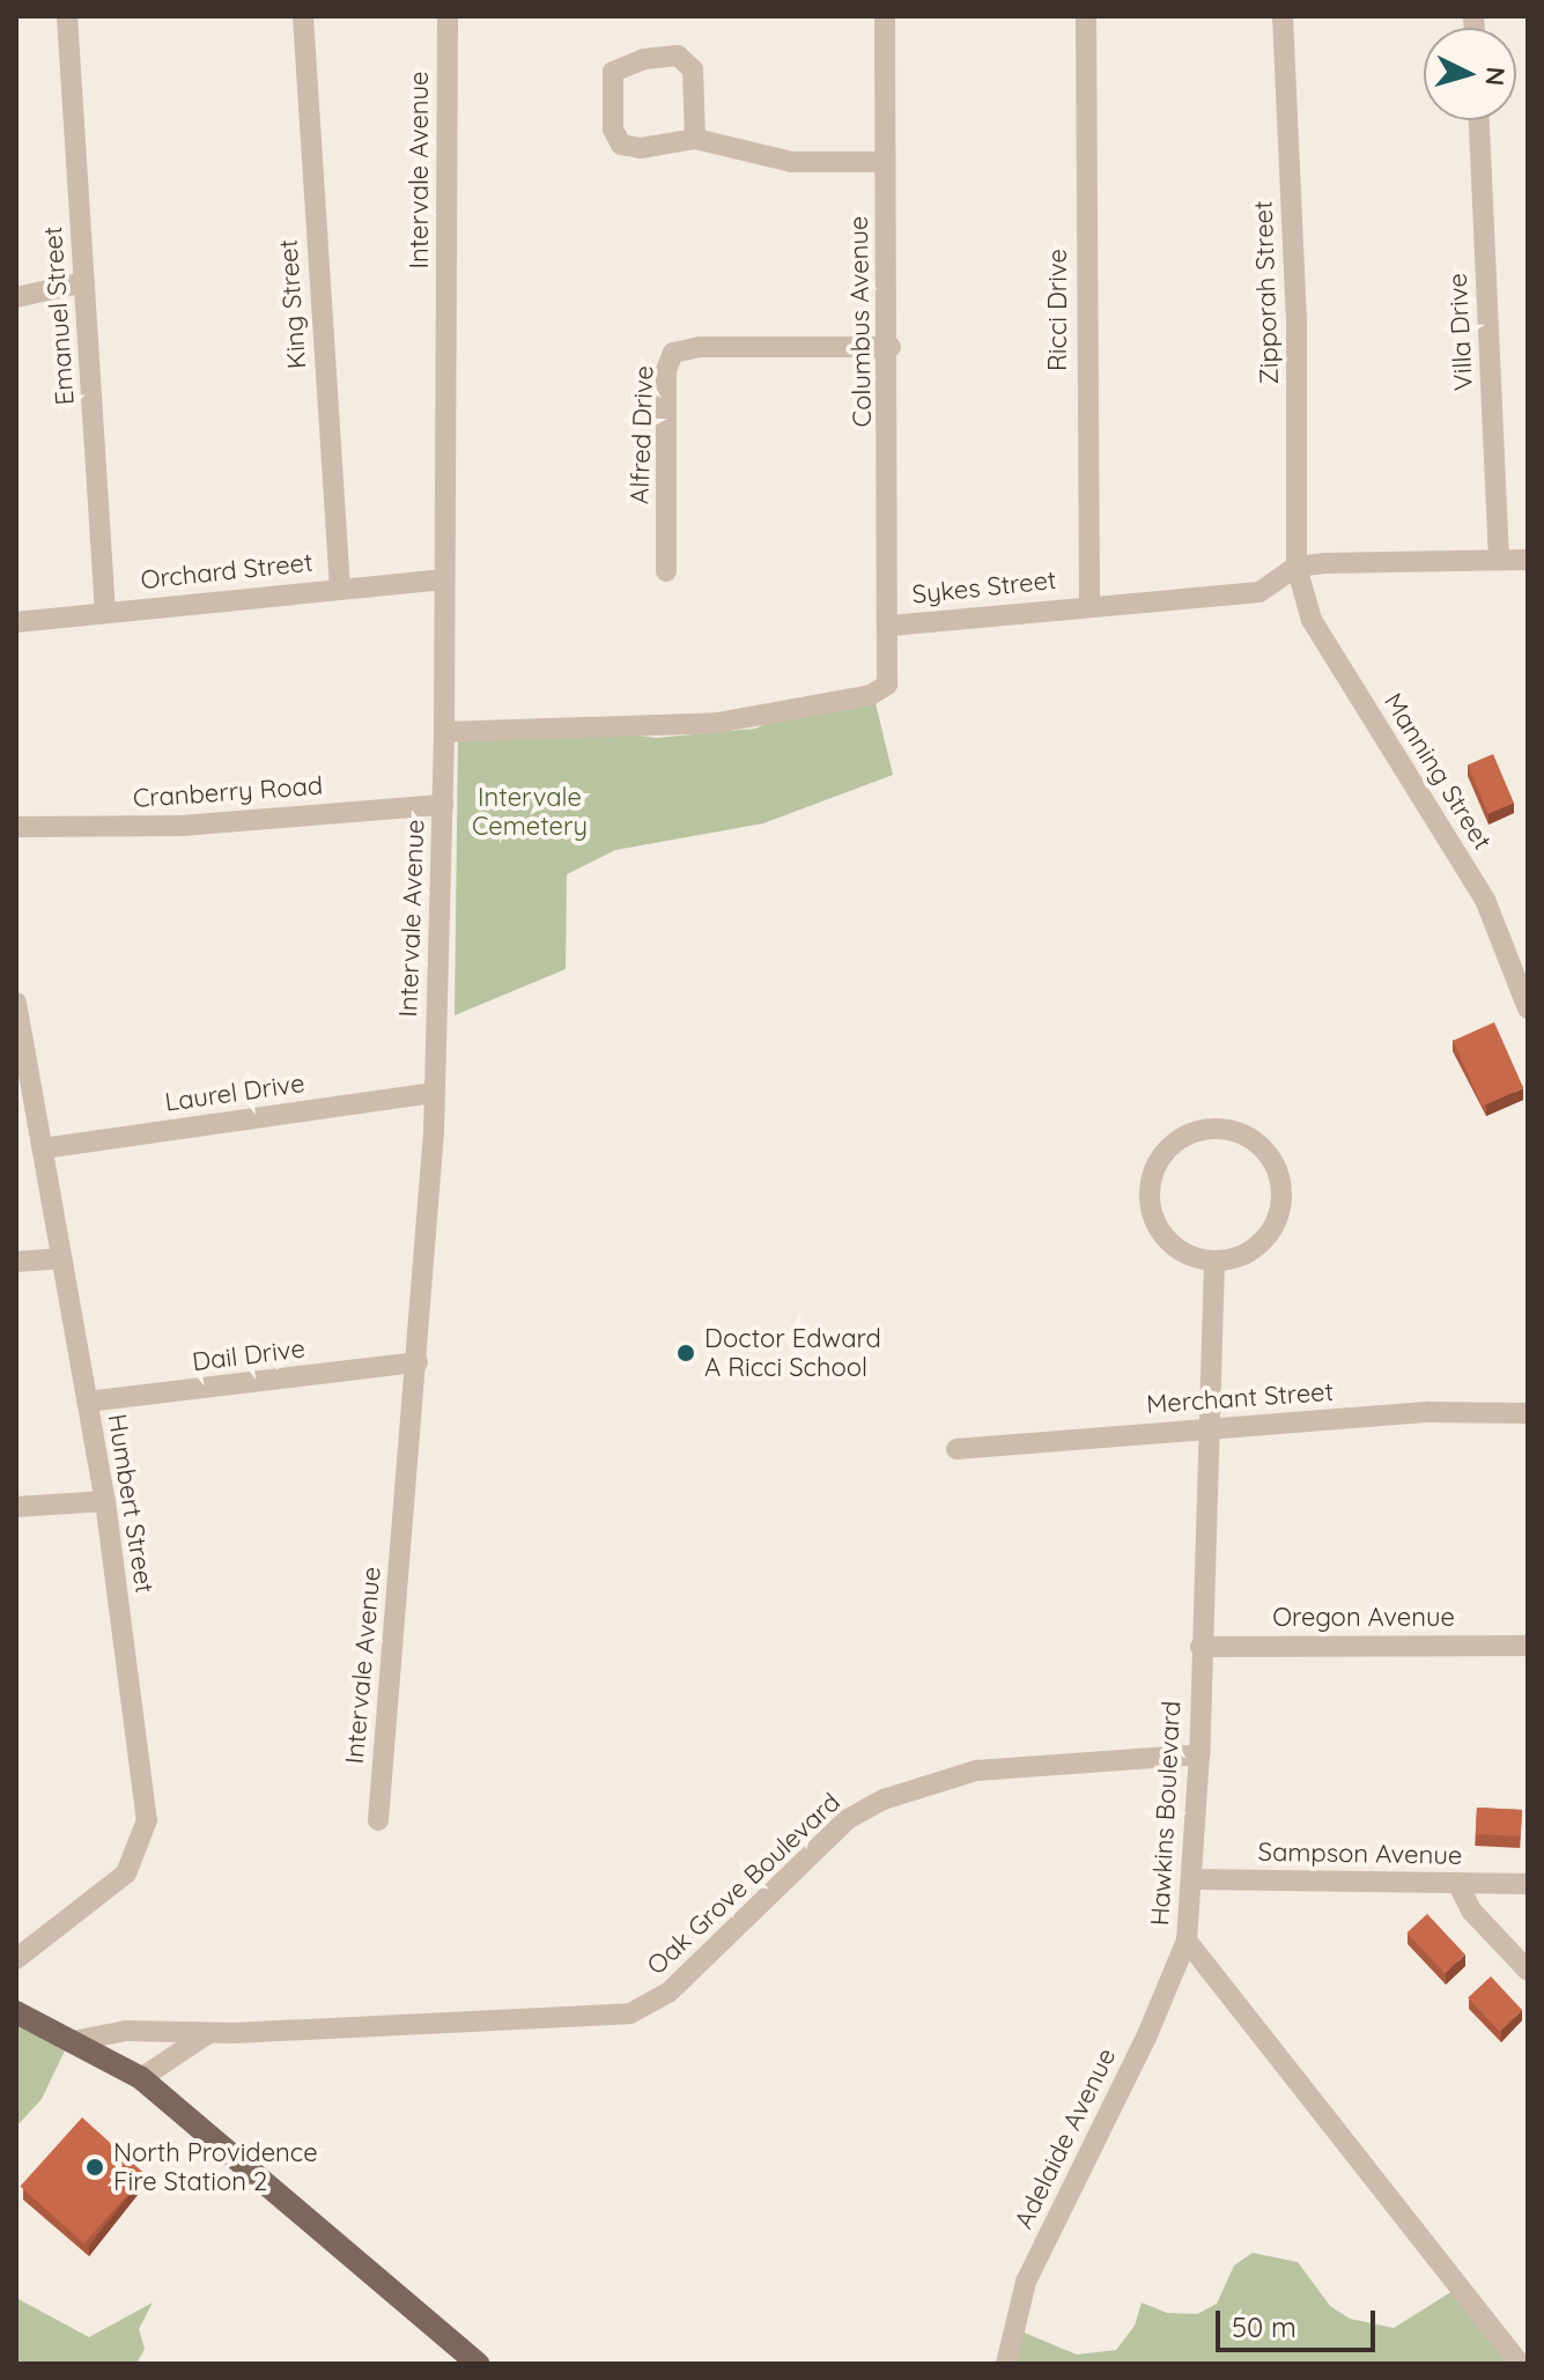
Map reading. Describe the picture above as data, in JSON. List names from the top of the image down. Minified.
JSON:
{"streets":{"street":["Intervale Avenue","Zipporah Street","King Street","Ricci Drive","Emanuel Street","Columbus Avenue","Villa Drive","Alfred Drive","Orchard Street","Sykes Street","Manning Street","Cranberry Road","Laurel Drive","Dail Drive","Merchant Street","Humbert Street","Oregon Avenue","Hawkins Boulevard","Sampson Avenue","Oak Grove Boulevard","Adelaide Avenue"]},"crossings":[["Intervale Avenue","Orchard Street"],["Intervale Avenue","Sykes Street"],["Intervale Avenue","Cranberry Road"],["Intervale Avenue","Laurel Drive"],["Intervale Avenue","Dail Drive"],["Zipporah Street","Sykes Street"],["Zipporah Street","Manning Street"],["King Street","Orchard Street"],["Ricci Drive","Sykes Street"],["Emanuel Street","Orchard Street"],["Columbus Avenue","Alfred Drive"],["Columbus Avenue","Sykes Street"],["Sykes Street","Manning Street"],["Laurel Drive","Humbert Street"],["Dail Drive","Humbert Street"],["Merchant Street","Hawkins Boulevard"],["Oregon Avenue","Hawkins Boulevard"],["Hawkins Boulevard","Sampson Avenue"],["Hawkins Boulevard","Oak Grove Boulevard"],["Hawkins Boulevard","Adelaide Avenue"]],"parks":["Intervale Cemetery"],"places":["Doctor Edward A Ricci School","North Providence Fire Station 2"],"scale_bar":"50 m","north":"right"}
